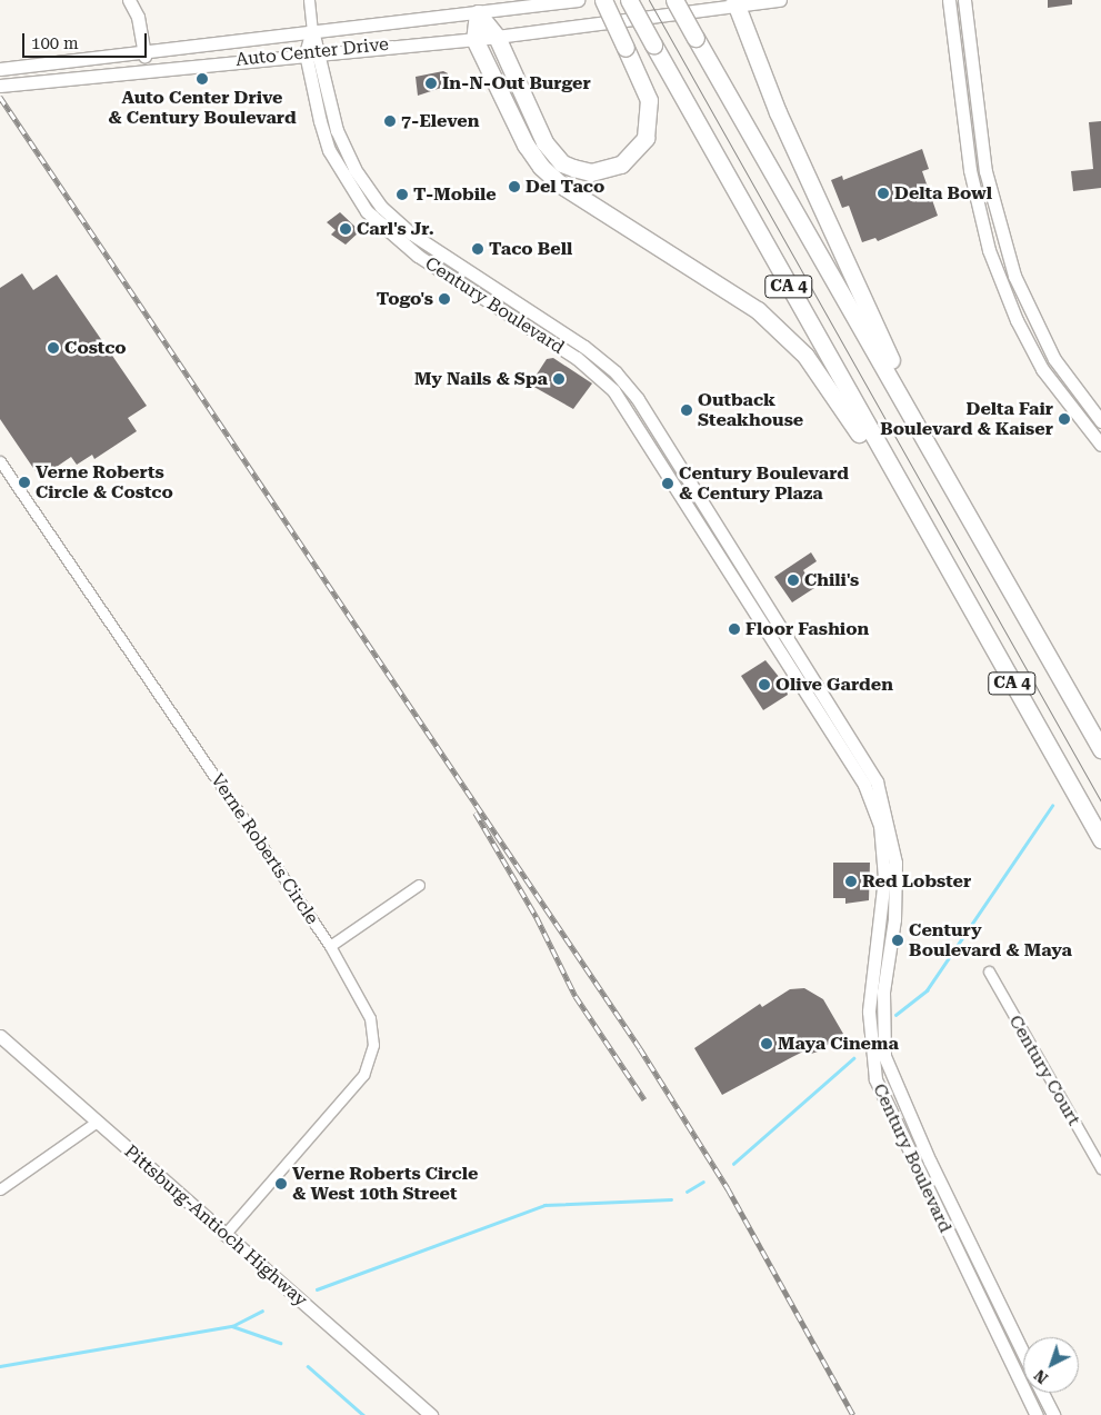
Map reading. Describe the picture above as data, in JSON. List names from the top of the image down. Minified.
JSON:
{"streets":{"highway":["CA 4"],"street":["Auto Center Drive","Century Boulevard","Verne Roberts Circle","Century Court","Pittsburg-Antioch Highway"]},"crossings":[["Auto Center Drive","Century Boulevard"],["Verne Roberts Circle","Pittsburg-Antioch Highway"]],"places":["Auto Center Drive & Century Boulevard","In-N-Out Burger","7-Eleven","Del Taco","Delta Bowl","T-Mobile","Carl's Jr.","Taco Bell","Togo's","Costco","My Nails & Spa","Outback Steakhouse","Delta Fair Boulevard & Kaiser","Verne Roberts Circle & Costco","Century Boulevard & Century Plaza","Chili's","Floor Fashion","Olive Garden","Red Lobster","Century Boulevard & Maya","Maya Cinema","Verne Roberts Circle & West 10th Street"],"scale_bar":"100 m","north":"bottom left"}
